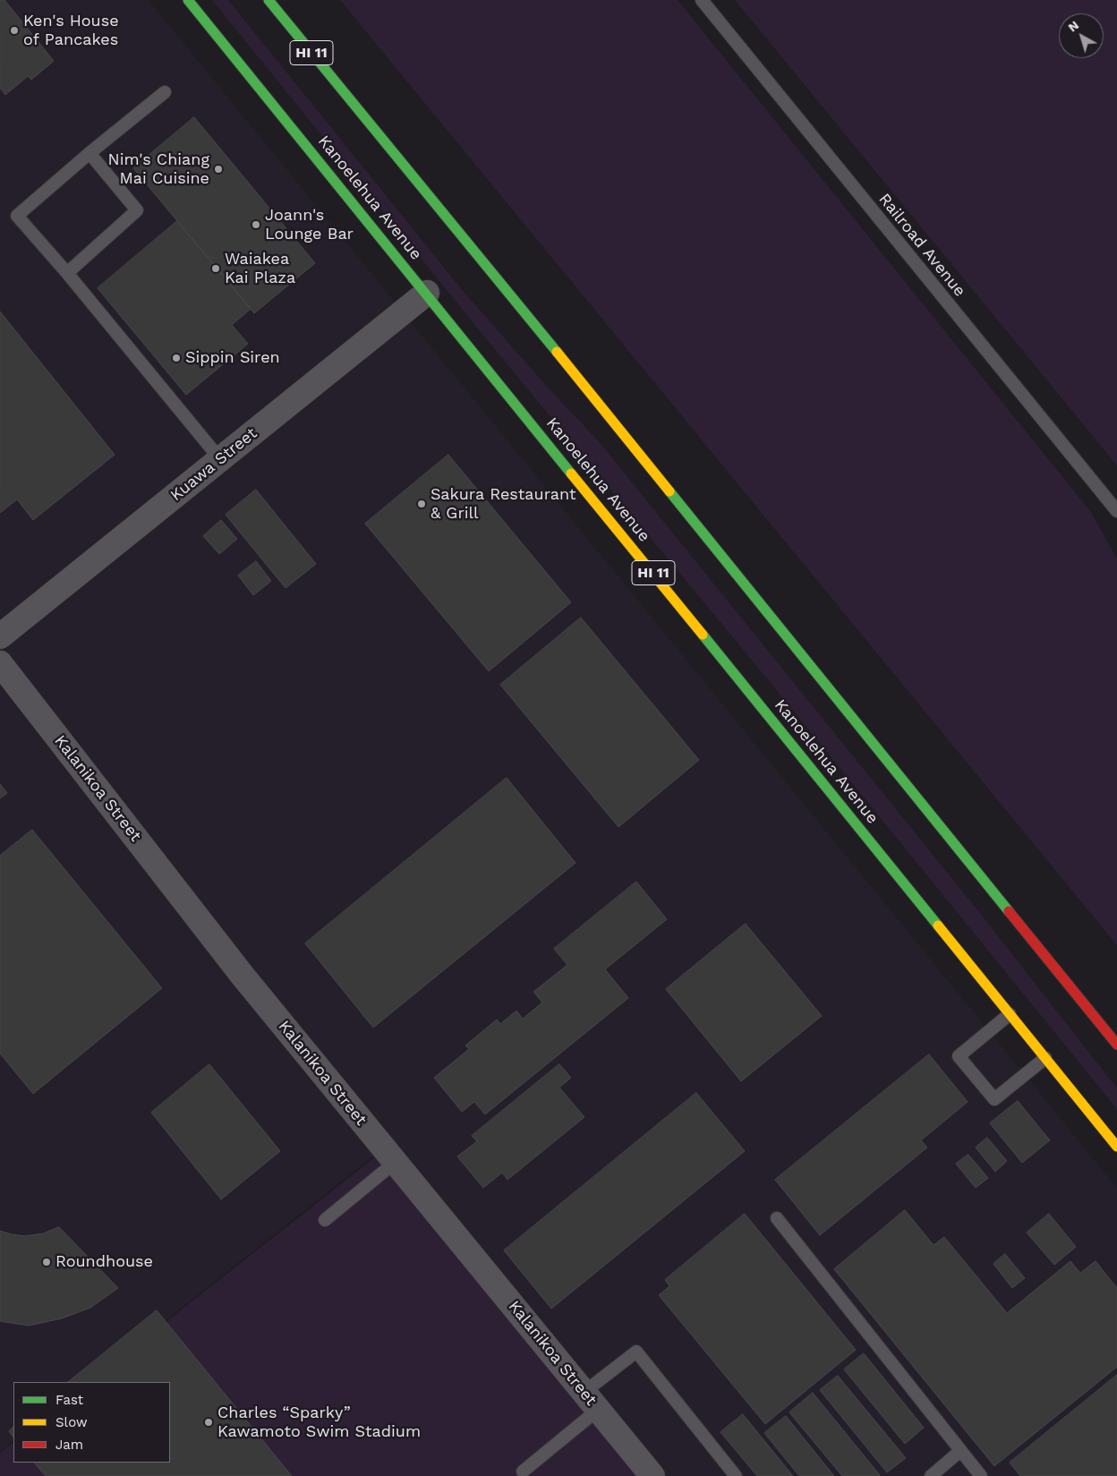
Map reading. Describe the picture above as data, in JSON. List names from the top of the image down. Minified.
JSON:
{"streets":{"highway":["HI 11","Kanoelehua Avenue"],"street":["Kuawa Street","Kalanikoa Street"],"lane":["Railroad Avenue"]},"crossings":[["Kanoelehua Avenue","Kuawa Street"]],"places":["Ken's House of Pancakes","Nim's Chiang Mai Cuisine","Joann's Lounge Bar","Waiakea Kai Plaza","Sippin Siren","Sakura Restaurant & Grill","Roundhouse","Charles “Sparky” Kawamoto Swim Stadium"],"legend":["Fast","Slow","Jam"],"north":"top left"}
